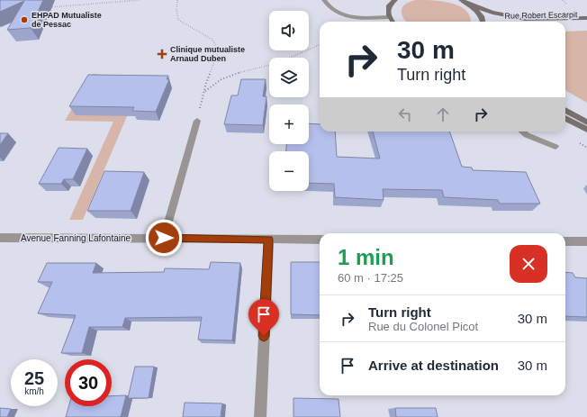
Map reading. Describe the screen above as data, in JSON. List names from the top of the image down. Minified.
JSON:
{"streets":{"street":["Rue Robert Escarpit","Avenue Fanning Lafontaine"]},"places":{"other":["EHPAD Mutualiste de Pessac"],"health":["Clinique mutualiste Arnaud Duben"]},"page":{"map_buttons":["+","−"],"turn":["30 m","Turn right"],"heading":["1 min","60 m · 17:25"],"list":[{"name":"Turn right","note":"Rue du Colonel Picot","value":"30 m"},{"name":"Arrive at destination","value":"30 m"}],"speed":"25 km/h","limit":"30"}}
